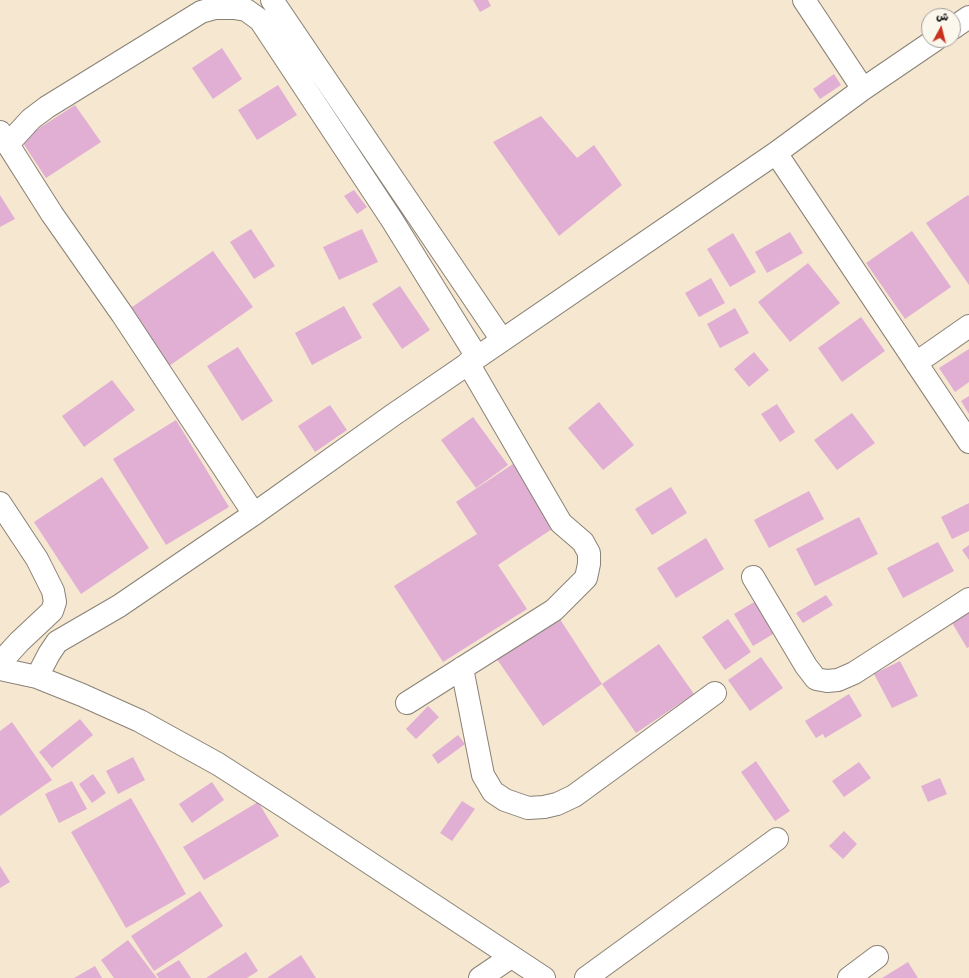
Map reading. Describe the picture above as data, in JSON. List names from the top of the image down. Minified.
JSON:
{"north":"top"}
